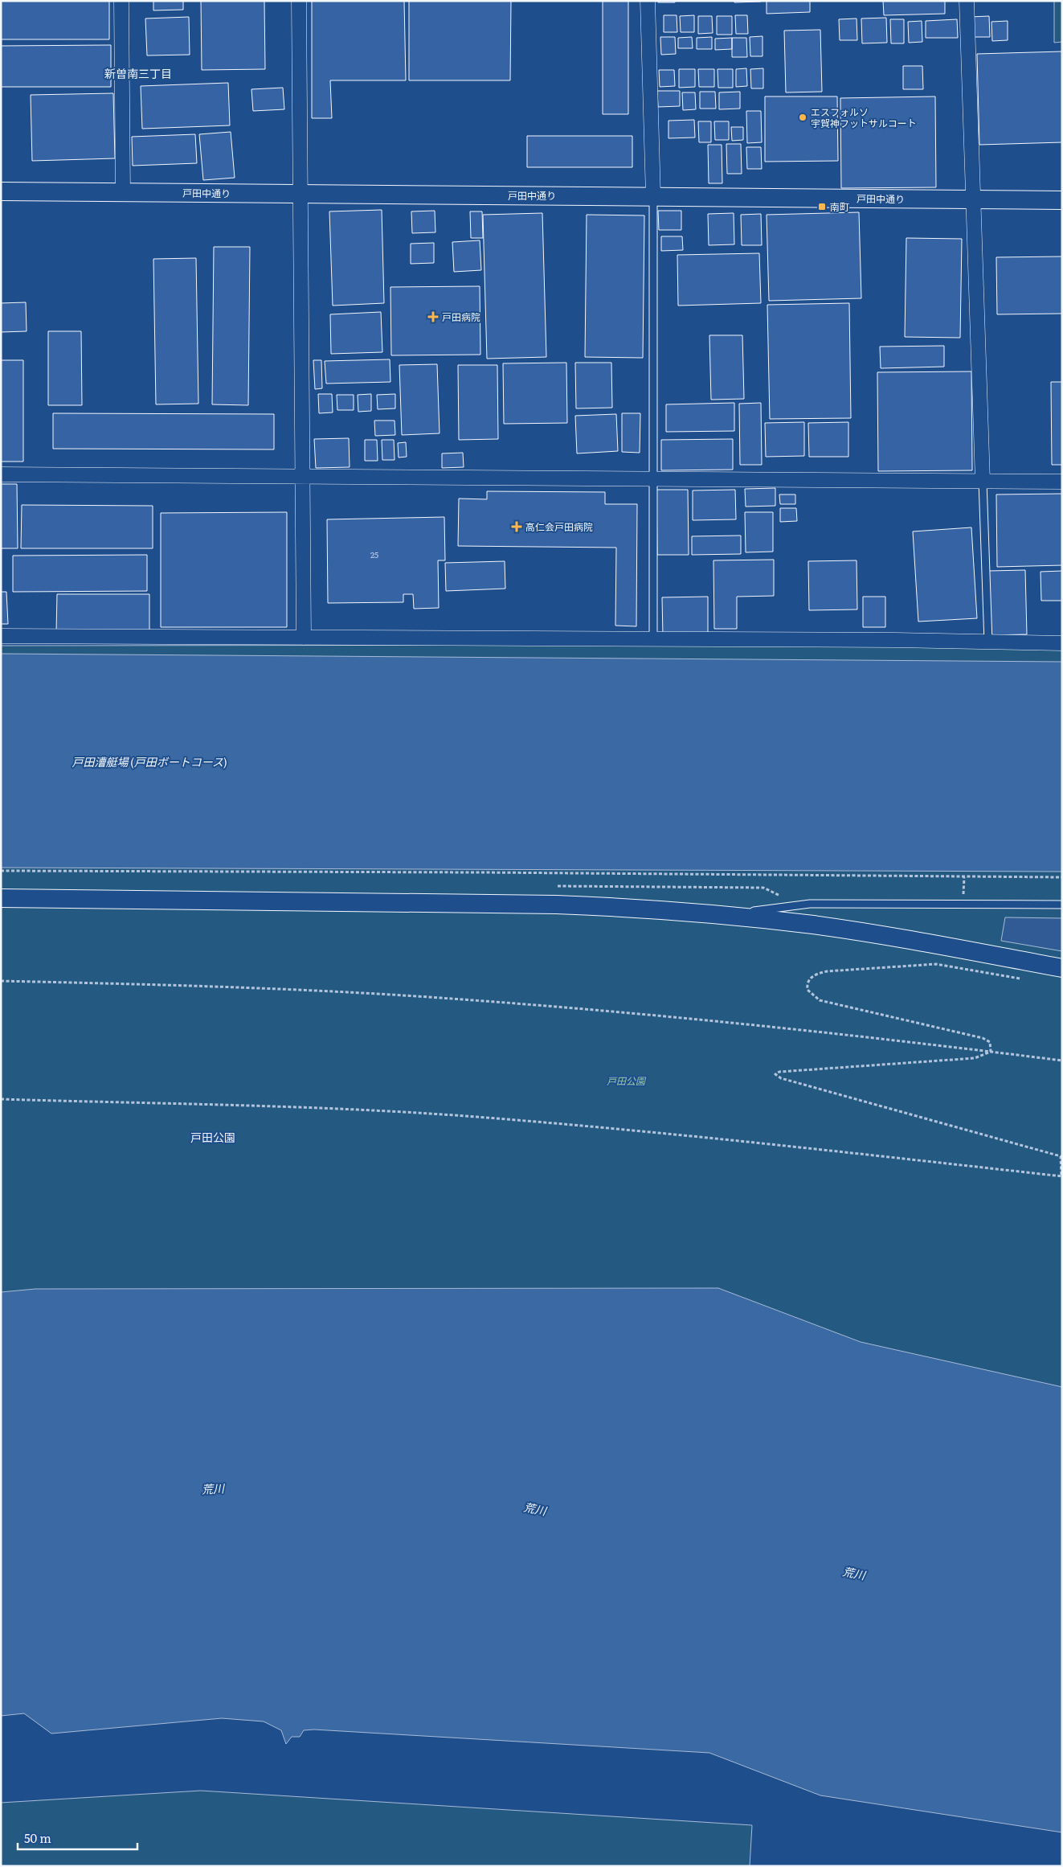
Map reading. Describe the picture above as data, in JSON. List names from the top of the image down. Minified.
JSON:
{"streets":{"street":["戸田中通り"]},"districts":["新曽南三丁目","戸田公園"],"water":["戸田漕艇場 (戸田ボートコース)","荒川"],"parks":["戸田公園"],"places":{"other":["エスフォルソ 宇賀神フットサルコート"],"transit":["南町"],"health":["戸田病院","高仁会戸田病院"]},"house_numbers":["25"],"scale_bar":"50 m"}
